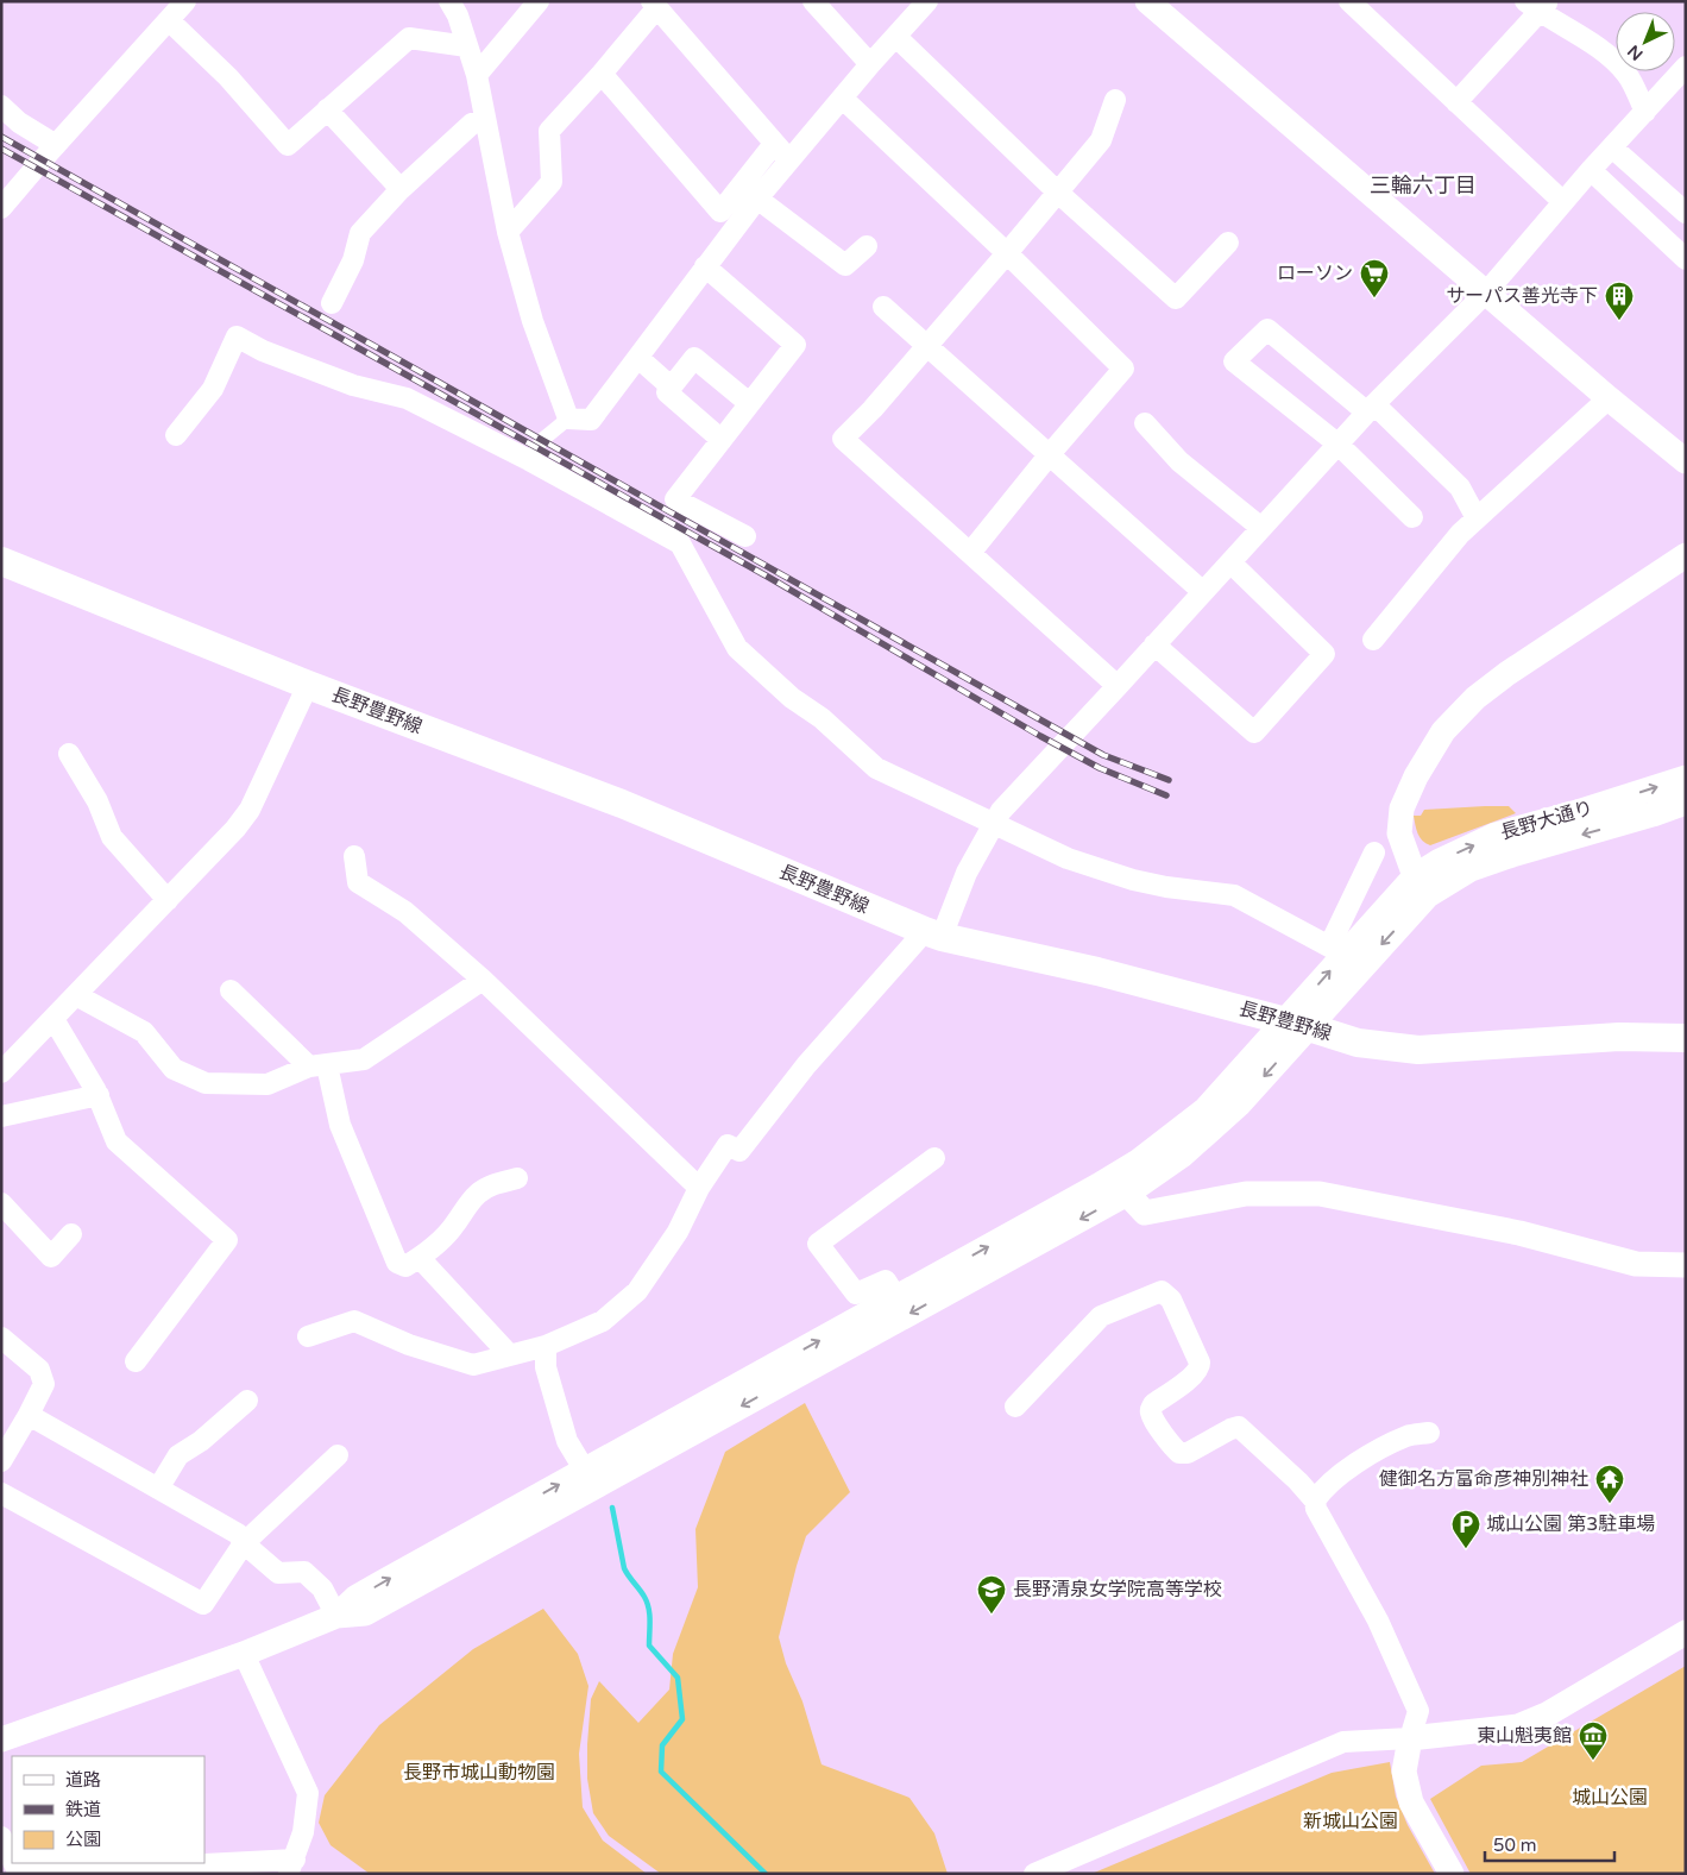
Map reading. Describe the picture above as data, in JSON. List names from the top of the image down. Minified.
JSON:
{"streets":{"main road":["長野豊野線"],"street":["長野大通り"]},"districts":["三輪六丁目"],"parks":["長野市城山動物園","城山公園","新城山公園"],"places":{"supermarket":["ローソン"],"building":["サーパス善光寺下"],"temple":["健御名方富命彦神別神社"],"parking":["城山公園 第3駐車場"],"school or university":["長野清泉女学院高等学校"],"museum":["東山魁夷館"]},"legend":["道路","鉄道","公園"],"scale_bar":"50 m","north":"bottom left"}
